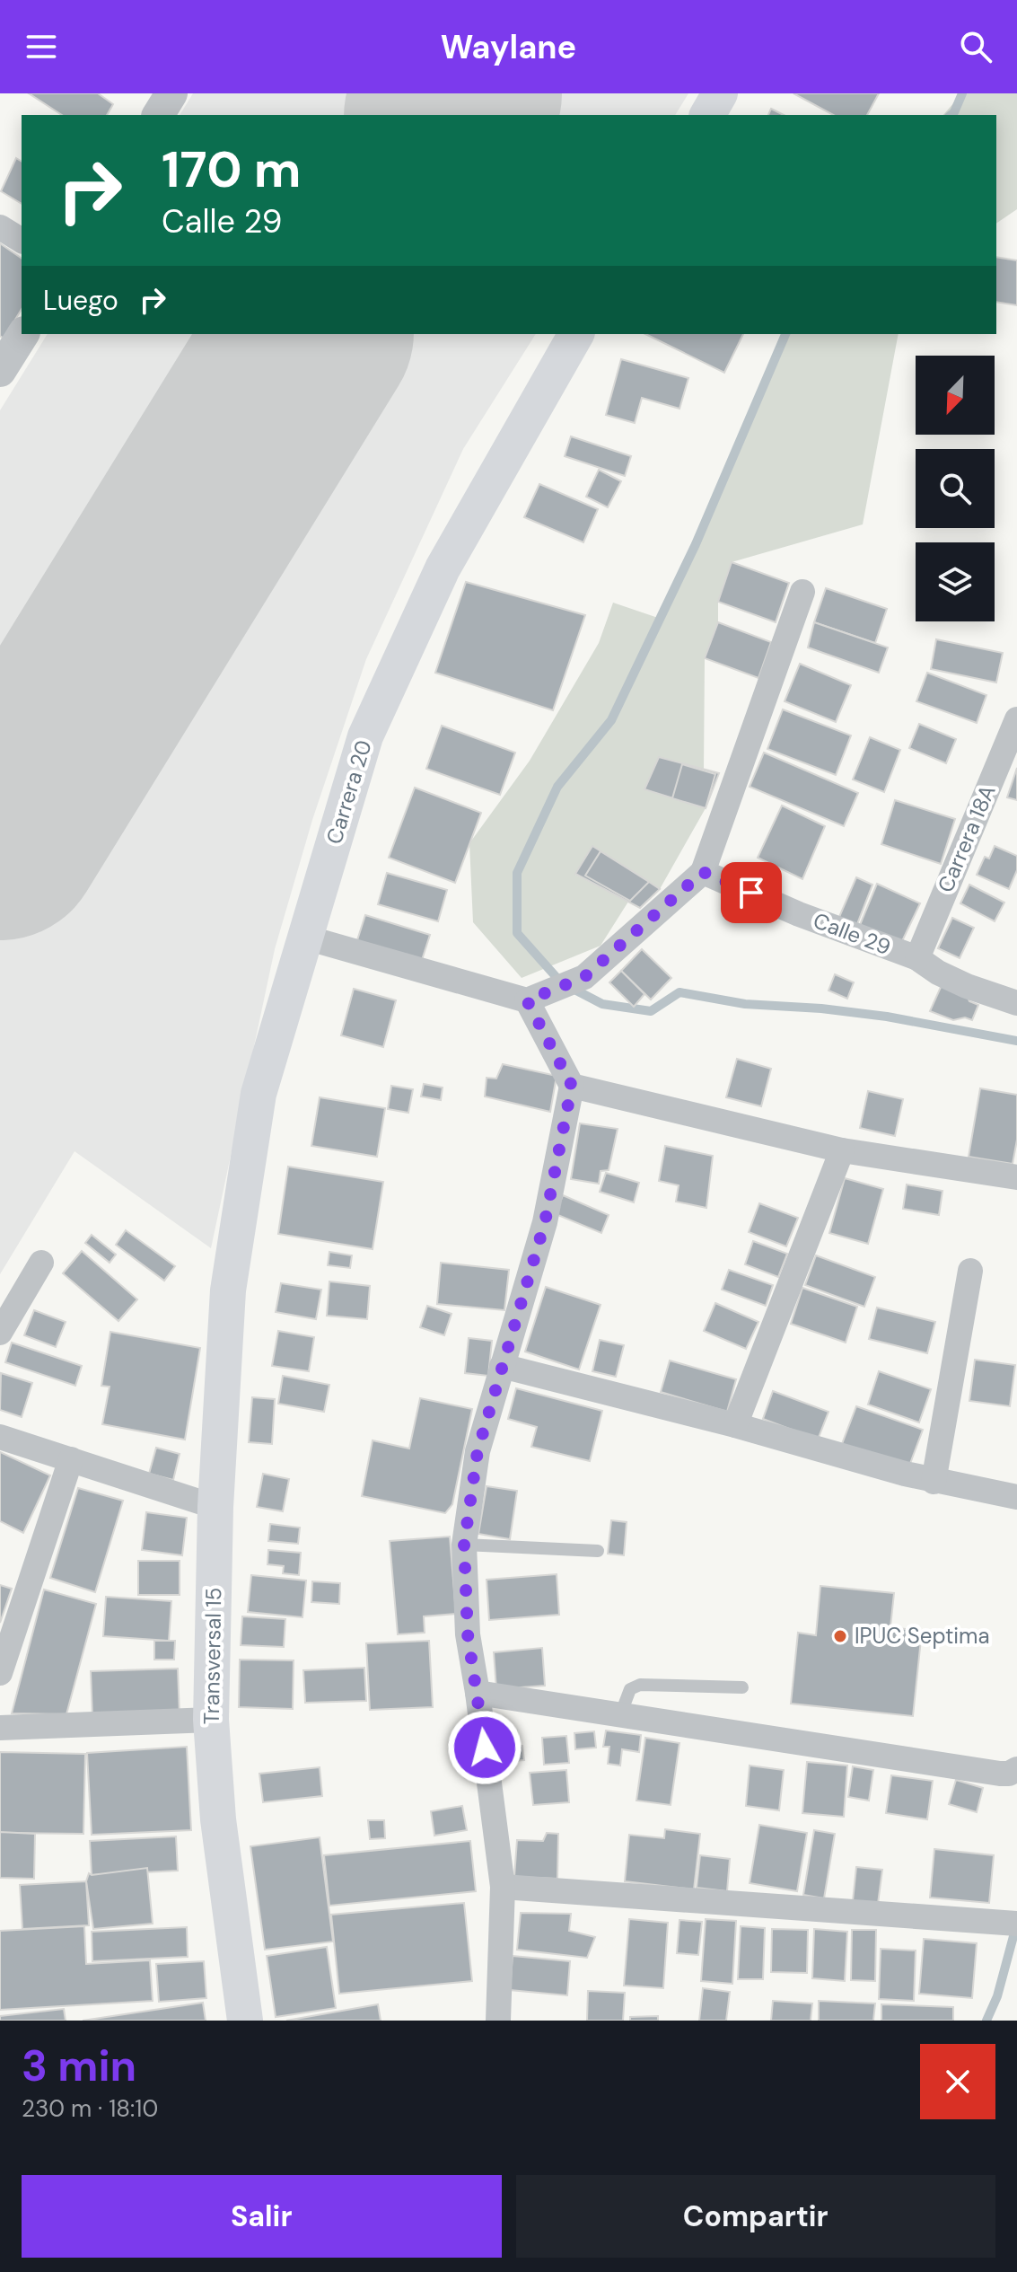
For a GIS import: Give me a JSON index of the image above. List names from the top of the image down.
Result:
{
  "streets": {
    "main road": ["Carrera 20", "Transversal 15"],
    "street": ["Carrera 18A", "Calle 29"]
  },
  "crossings": [
    ["Carrera 20", "Transversal 15"],
    ["Carrera 18A", "Calle 29"]
  ],
  "places": ["IPUC Septima"],
  "north": "bottom left",
  "page": {
    "header": "Waylane",
    "turn": ["170 m", "Calle 29"],
    "then": "Luego",
    "heading": ["3 min", "230 m · 18:10"],
    "buttons": ["Salir", "Compartir"]
  }
}
